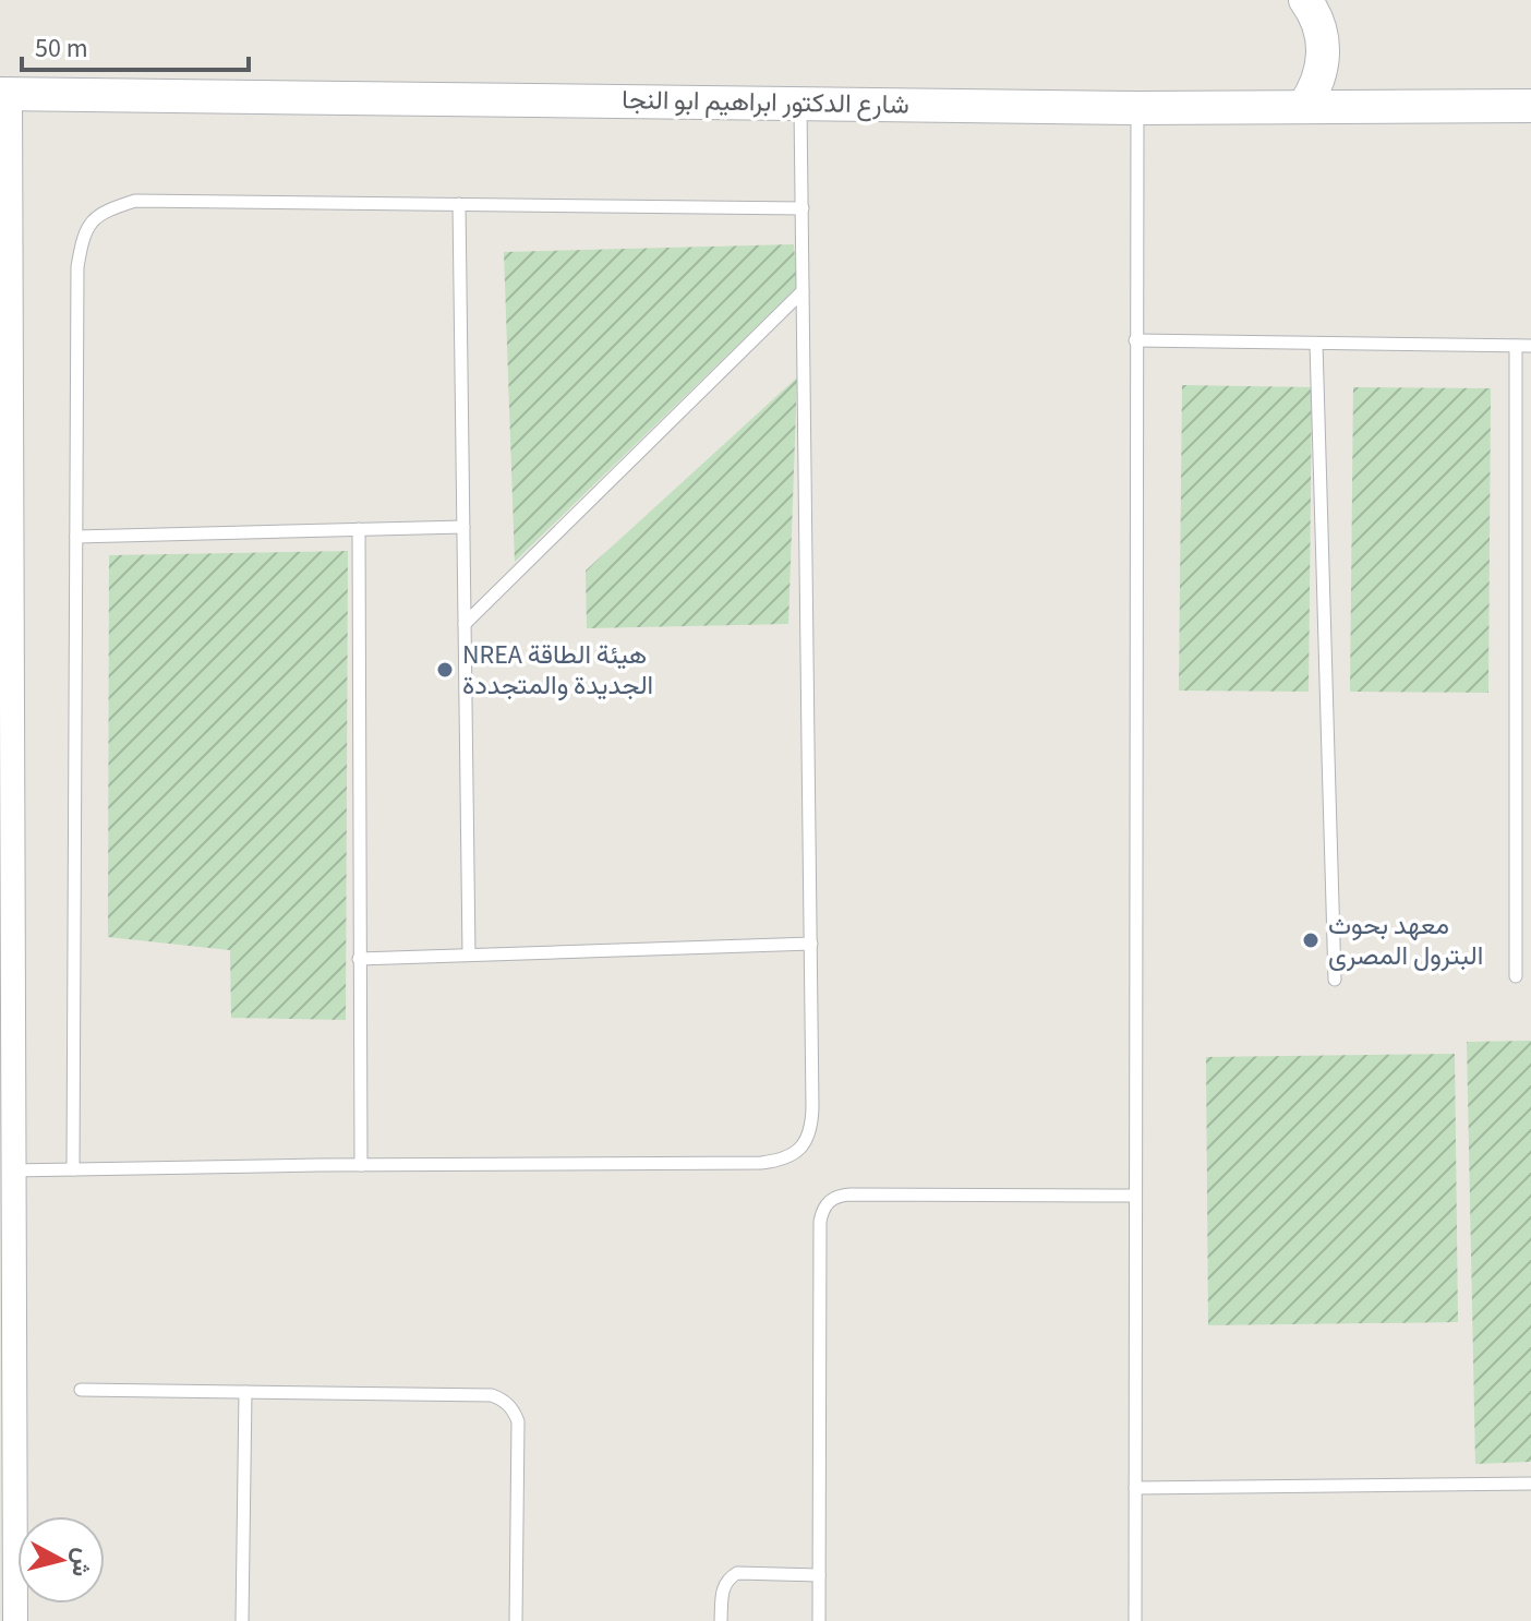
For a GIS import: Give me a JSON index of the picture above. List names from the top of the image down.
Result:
{
  "streets": {
    "main road": ["شارع الدكتور ابراهيم ابو النجا"]
  },
  "places": ["NREA هيئة الطاقة الجديدة والمتجددة", "معهد بحوث البترول المصرى"],
  "scale_bar": "50 m",
  "north": "right"
}
